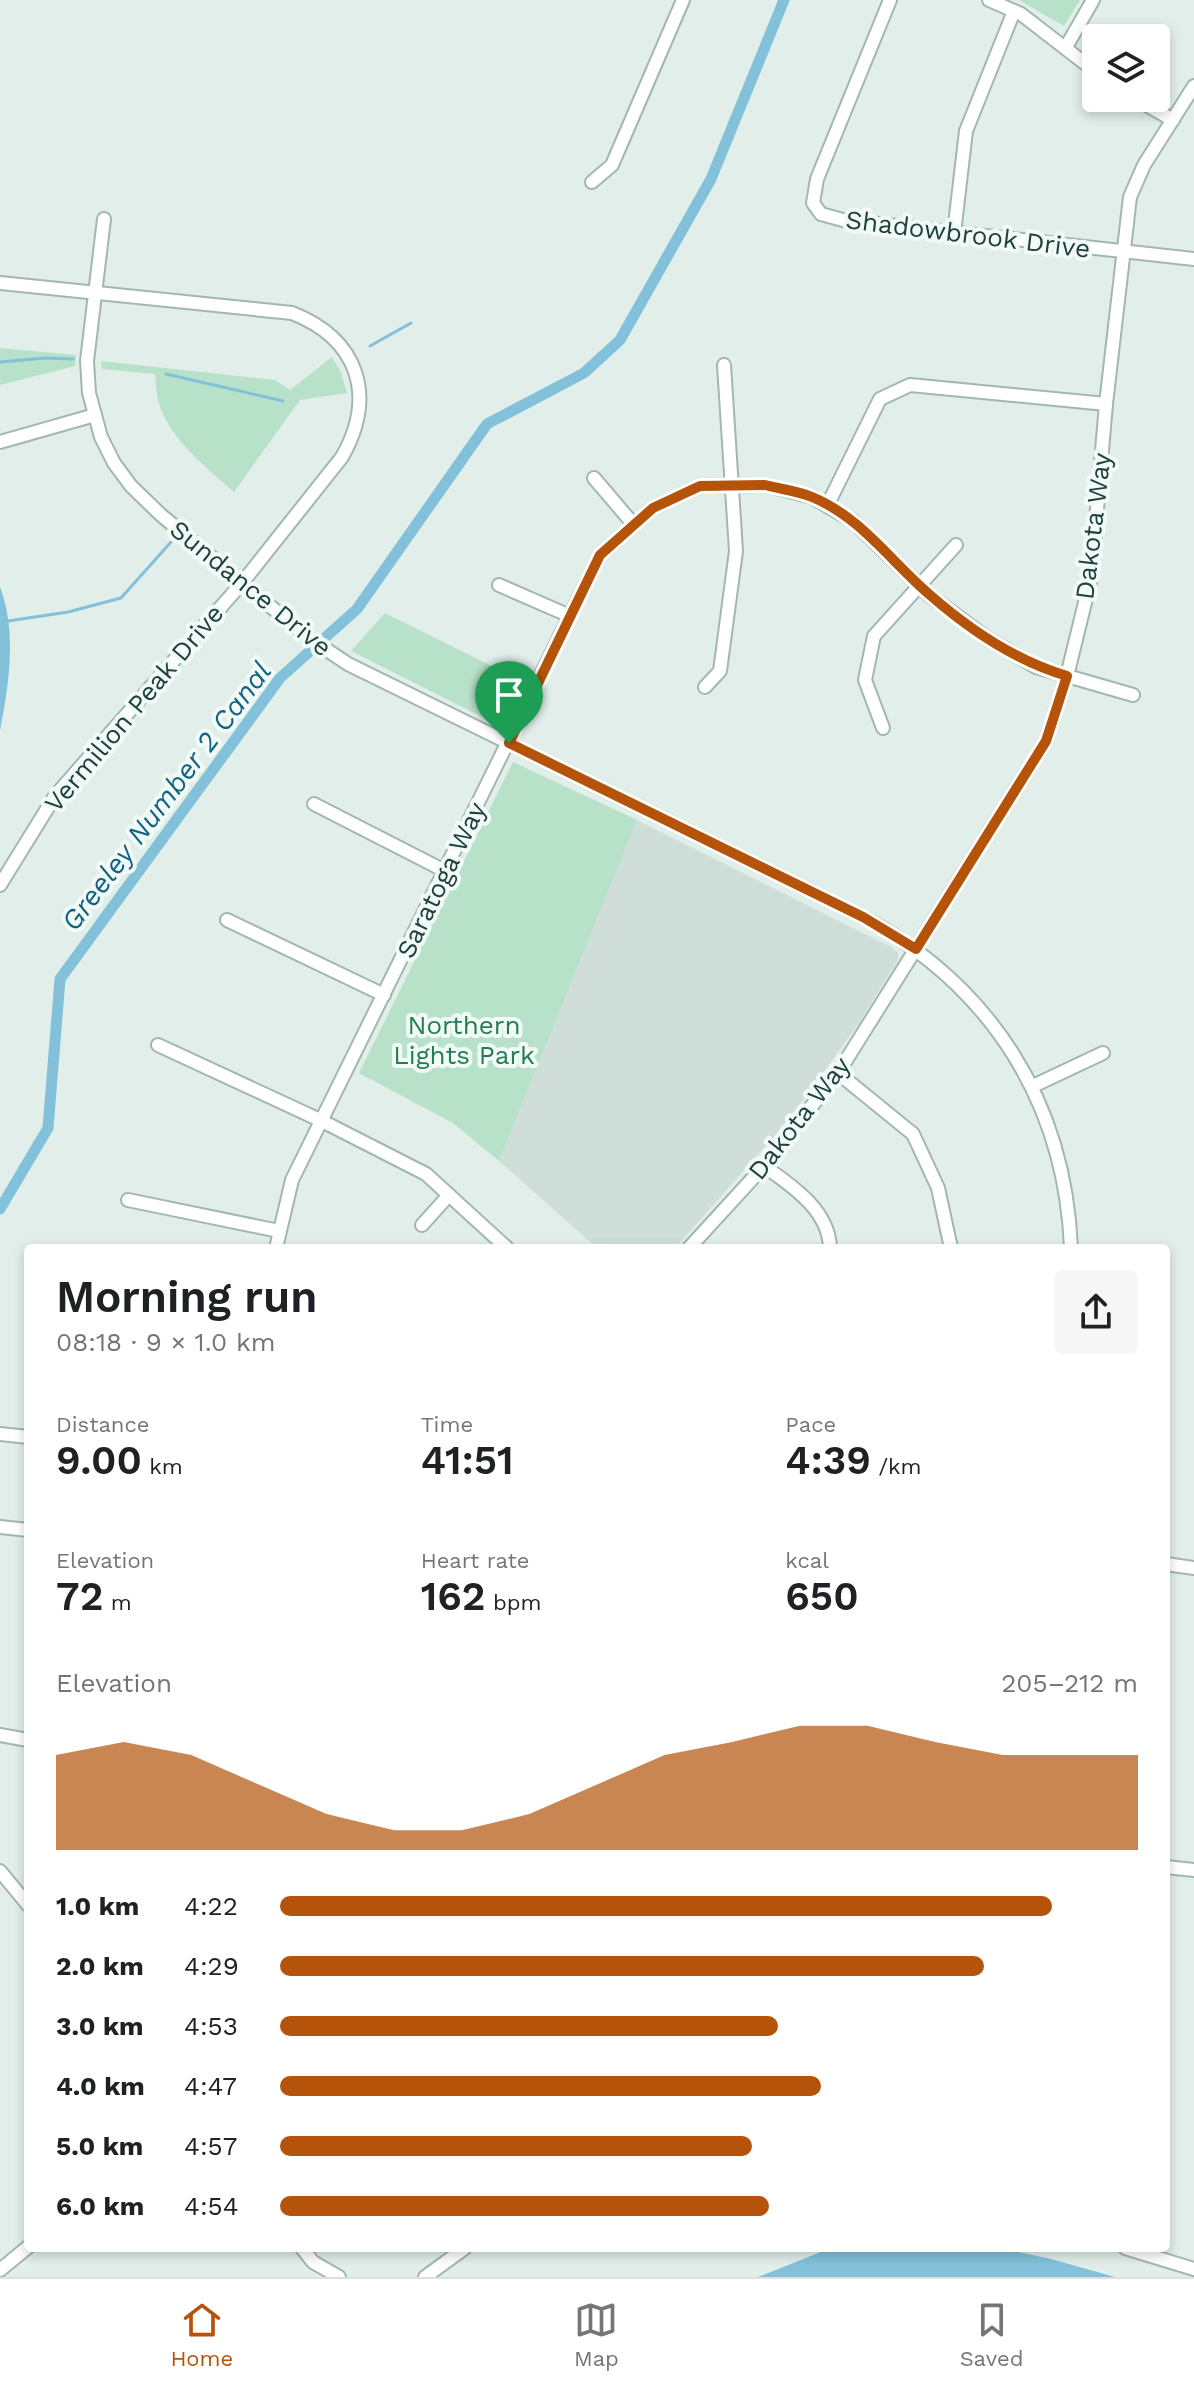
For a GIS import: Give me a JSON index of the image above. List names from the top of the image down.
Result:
{
  "streets": {
    "street": [
      "Shadowbrook Drive",
      "Dakota Way",
      "Sundance Drive",
      "Vermilion Peak Drive",
      "Saratoga Way"
    ]
  },
  "crossings": [
    ["Shadowbrook Drive", "Dakota Way"],
    ["Dakota Way", "Sundance Drive"],
    ["Dakota Way", "Saratoga Way"],
    ["Sundance Drive", "Vermilion Peak Drive"],
    ["Sundance Drive", "Saratoga Way"]
  ],
  "water": ["Greeley Number 2 Canal"],
  "parks": ["Northern Lights Park"],
  "page": {
    "heading": ["Morning run", "08:18 · 9 × 1.0 km"],
    "stats": [
      ["Distance", "9.00 km"],
      ["Time", "41:51"],
      ["Pace", "4:39 /km"],
      ["Elevation", "72 m"],
      ["Heart rate", "162 bpm"],
      ["kcal", "650"]
    ],
    "chart": ["Elevation", "205–212 m"],
    "list": [
      {
        "name": "1.0 km",
        "note": "4:22"
      },
      {
        "name": "2.0 km",
        "note": "4:29"
      },
      {
        "name": "3.0 km",
        "note": "4:53"
      },
      {
        "name": "4.0 km",
        "note": "4:47"
      },
      {
        "name": "5.0 km",
        "note": "4:57"
      },
      {
        "name": "6.0 km",
        "note": "4:54"
      }
    ],
    "tabs": ["Home", "Map", "Saved"]
  }
}
